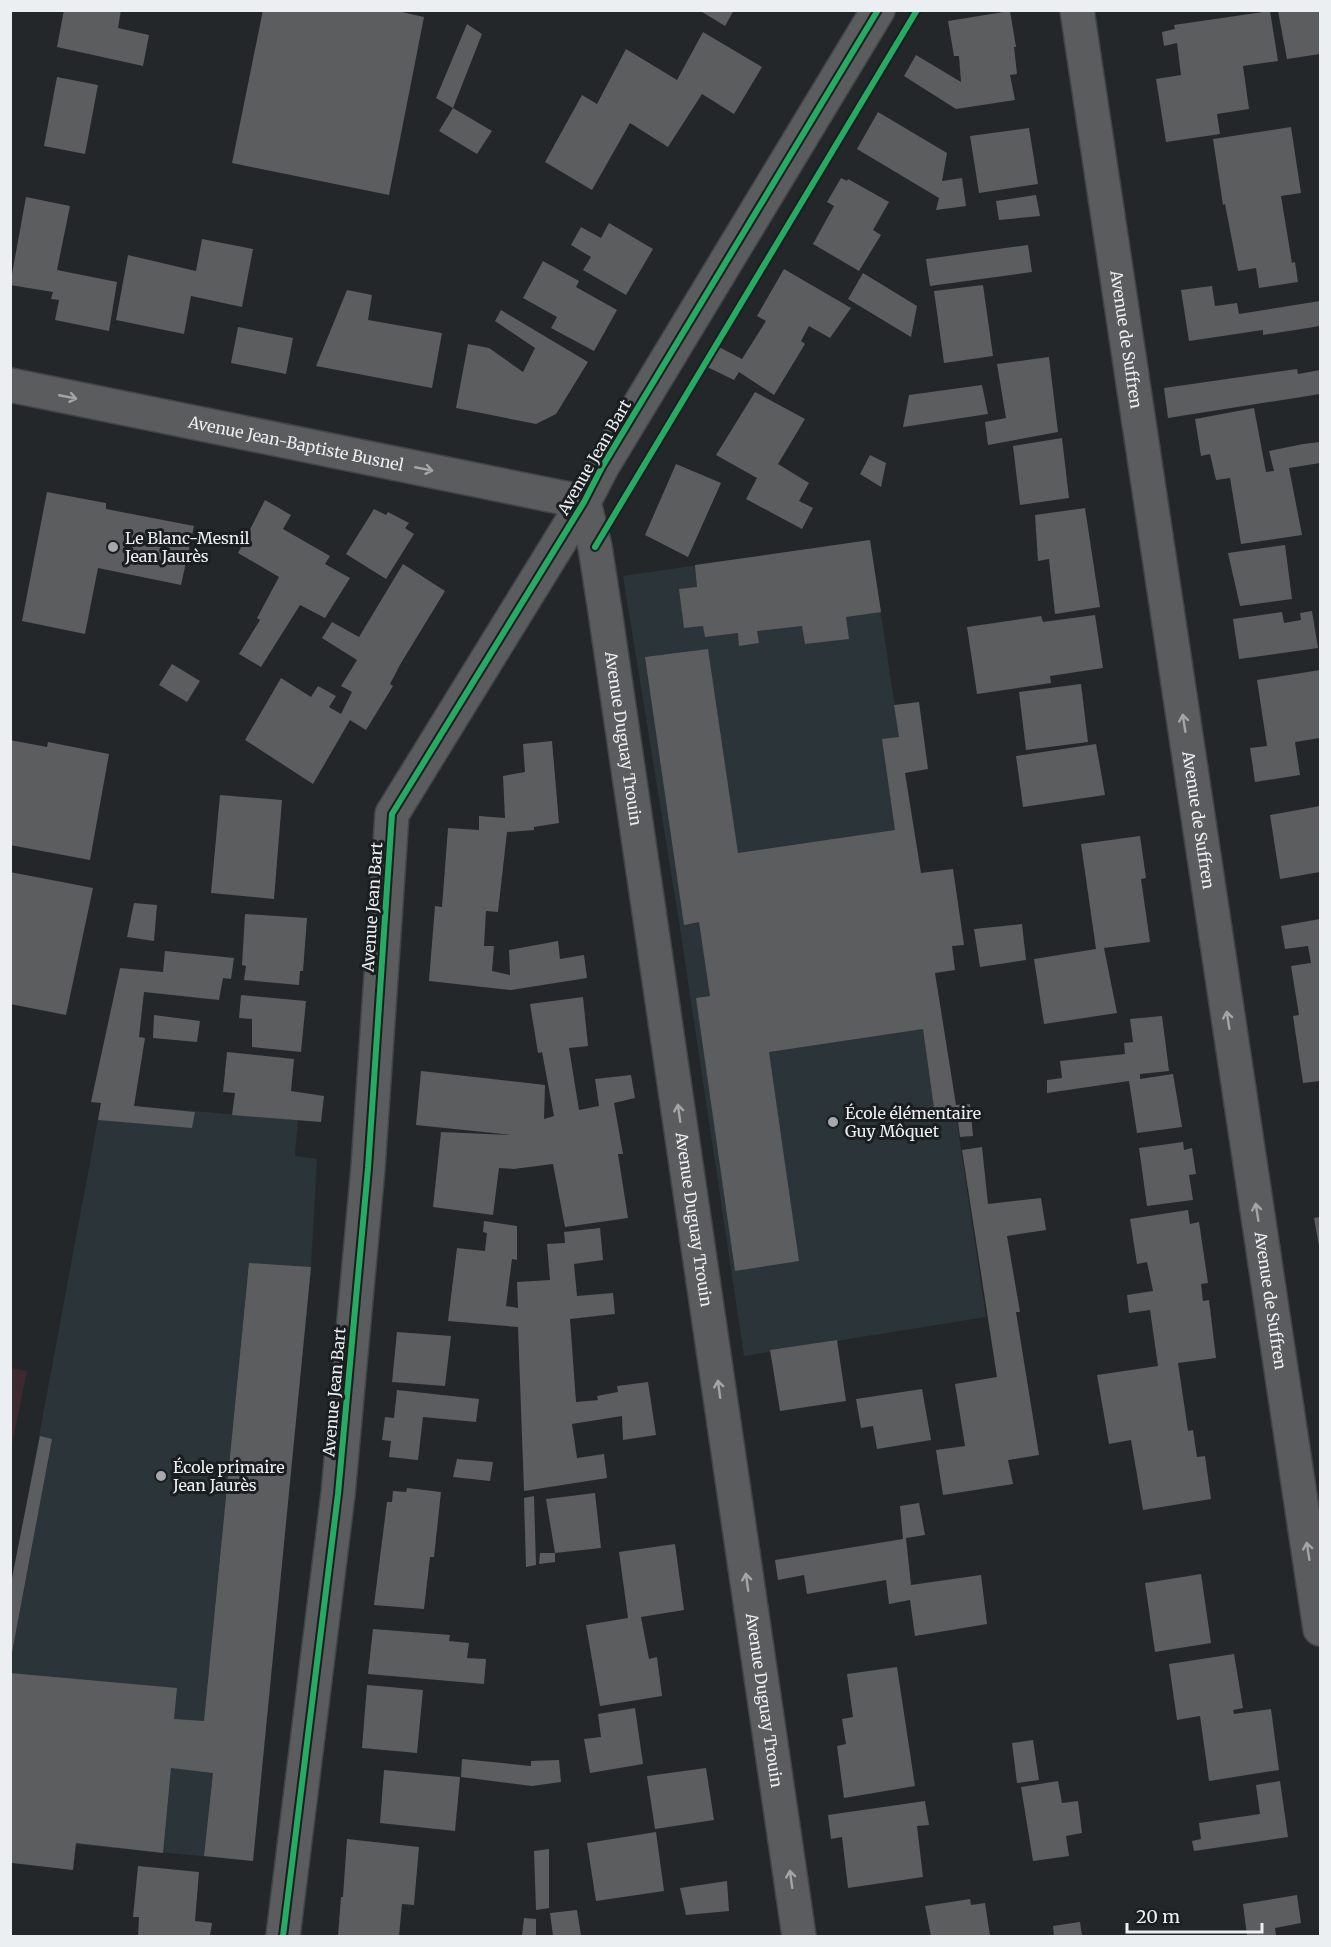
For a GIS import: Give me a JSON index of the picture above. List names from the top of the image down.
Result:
{
  "streets": {
    "street": [
      "Avenue de Suffren",
      "Avenue Jean-Baptiste Busnel",
      "Avenue Jean Bart",
      "Avenue Duguay Trouin"
    ]
  },
  "crossings": [
    ["Avenue Jean-Baptiste Busnel", "Avenue Jean Bart"],
    ["Avenue Jean-Baptiste Busnel", "Avenue Duguay Trouin"],
    ["Avenue Jean Bart", "Avenue Duguay Trouin"]
  ],
  "one_way": ["Avenue de Suffren", "Avenue Jean-Baptiste Busnel", "Avenue Duguay Trouin"],
  "places": ["Le Blanc-Mesnil Jean Jaurès", "École élémentaire Guy Môquet", "École primaire Jean Jaurès"],
  "scale_bar": "20 m"
}
